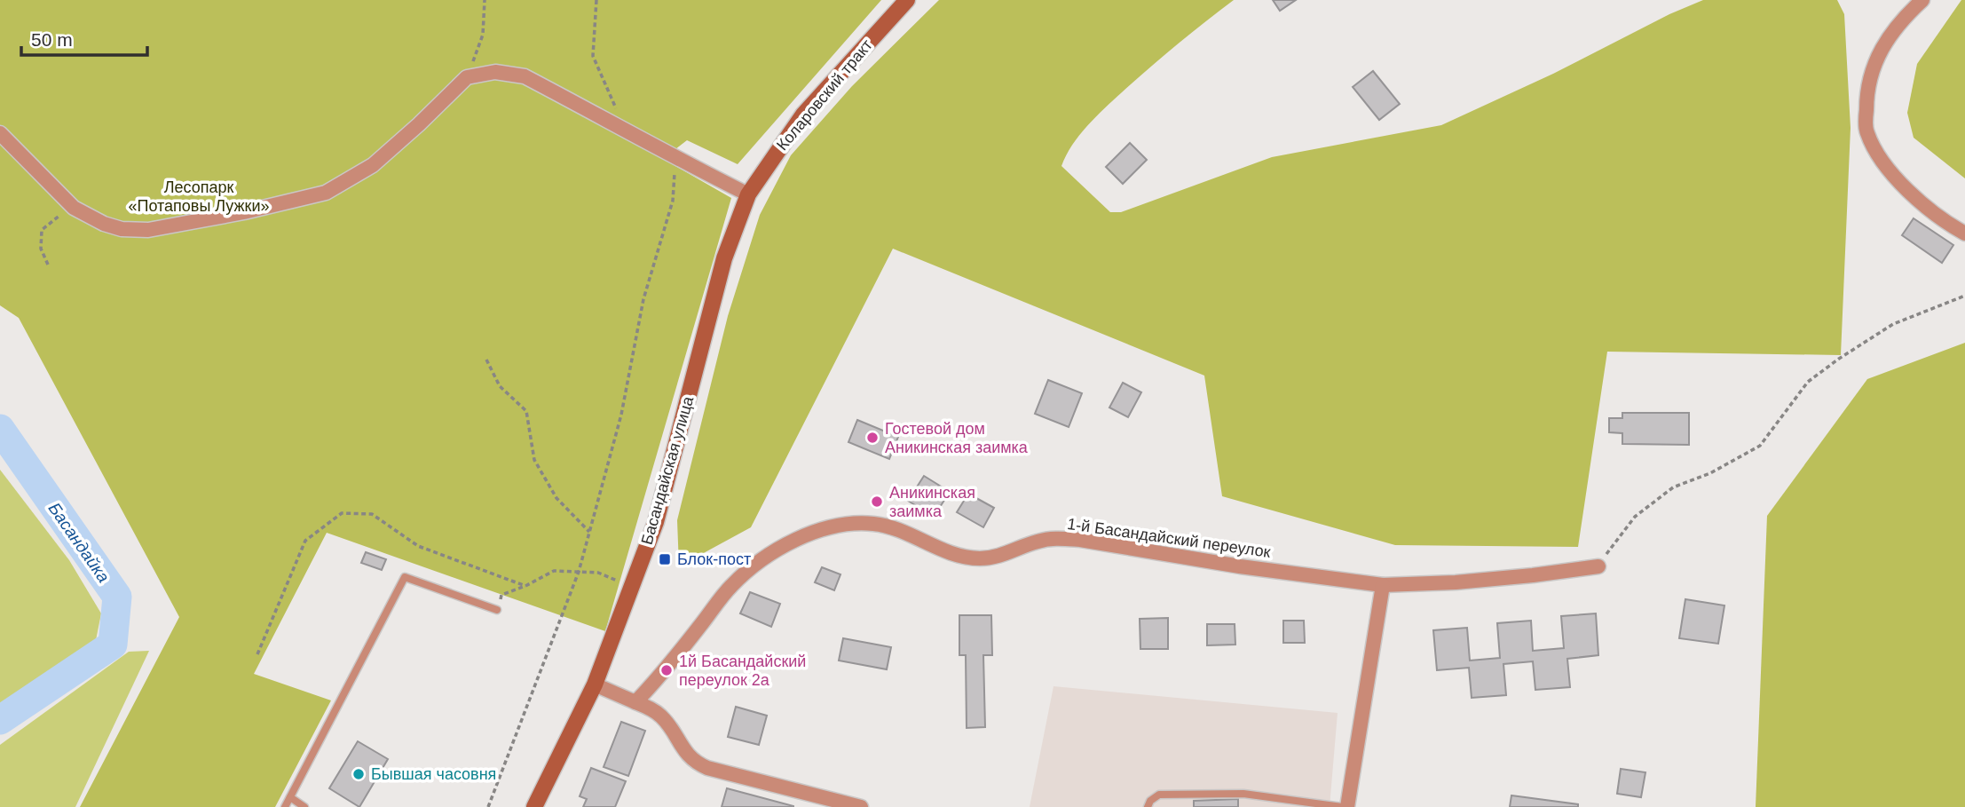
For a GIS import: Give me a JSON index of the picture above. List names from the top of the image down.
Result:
{
  "streets": {
    "street": ["Коларовский тракт", "Басандайская улица", "1-й Басандайский переулок"]
  },
  "crossings": [
    ["Коларовский тракт", "Басандайская улица"]
  ],
  "water": ["Басандайка"],
  "parks": ["Лесопарк «Потаповы Лужки»"],
  "places": {
    "other": [
      "Гостевой дом Аникинская заимка",
      "Аникинская заимка",
      "1й Басандайский переулок 2а",
      "Бывшая часовня"
    ],
    "transit": ["Блок-пост"]
  },
  "scale_bar": "50 m"
}
